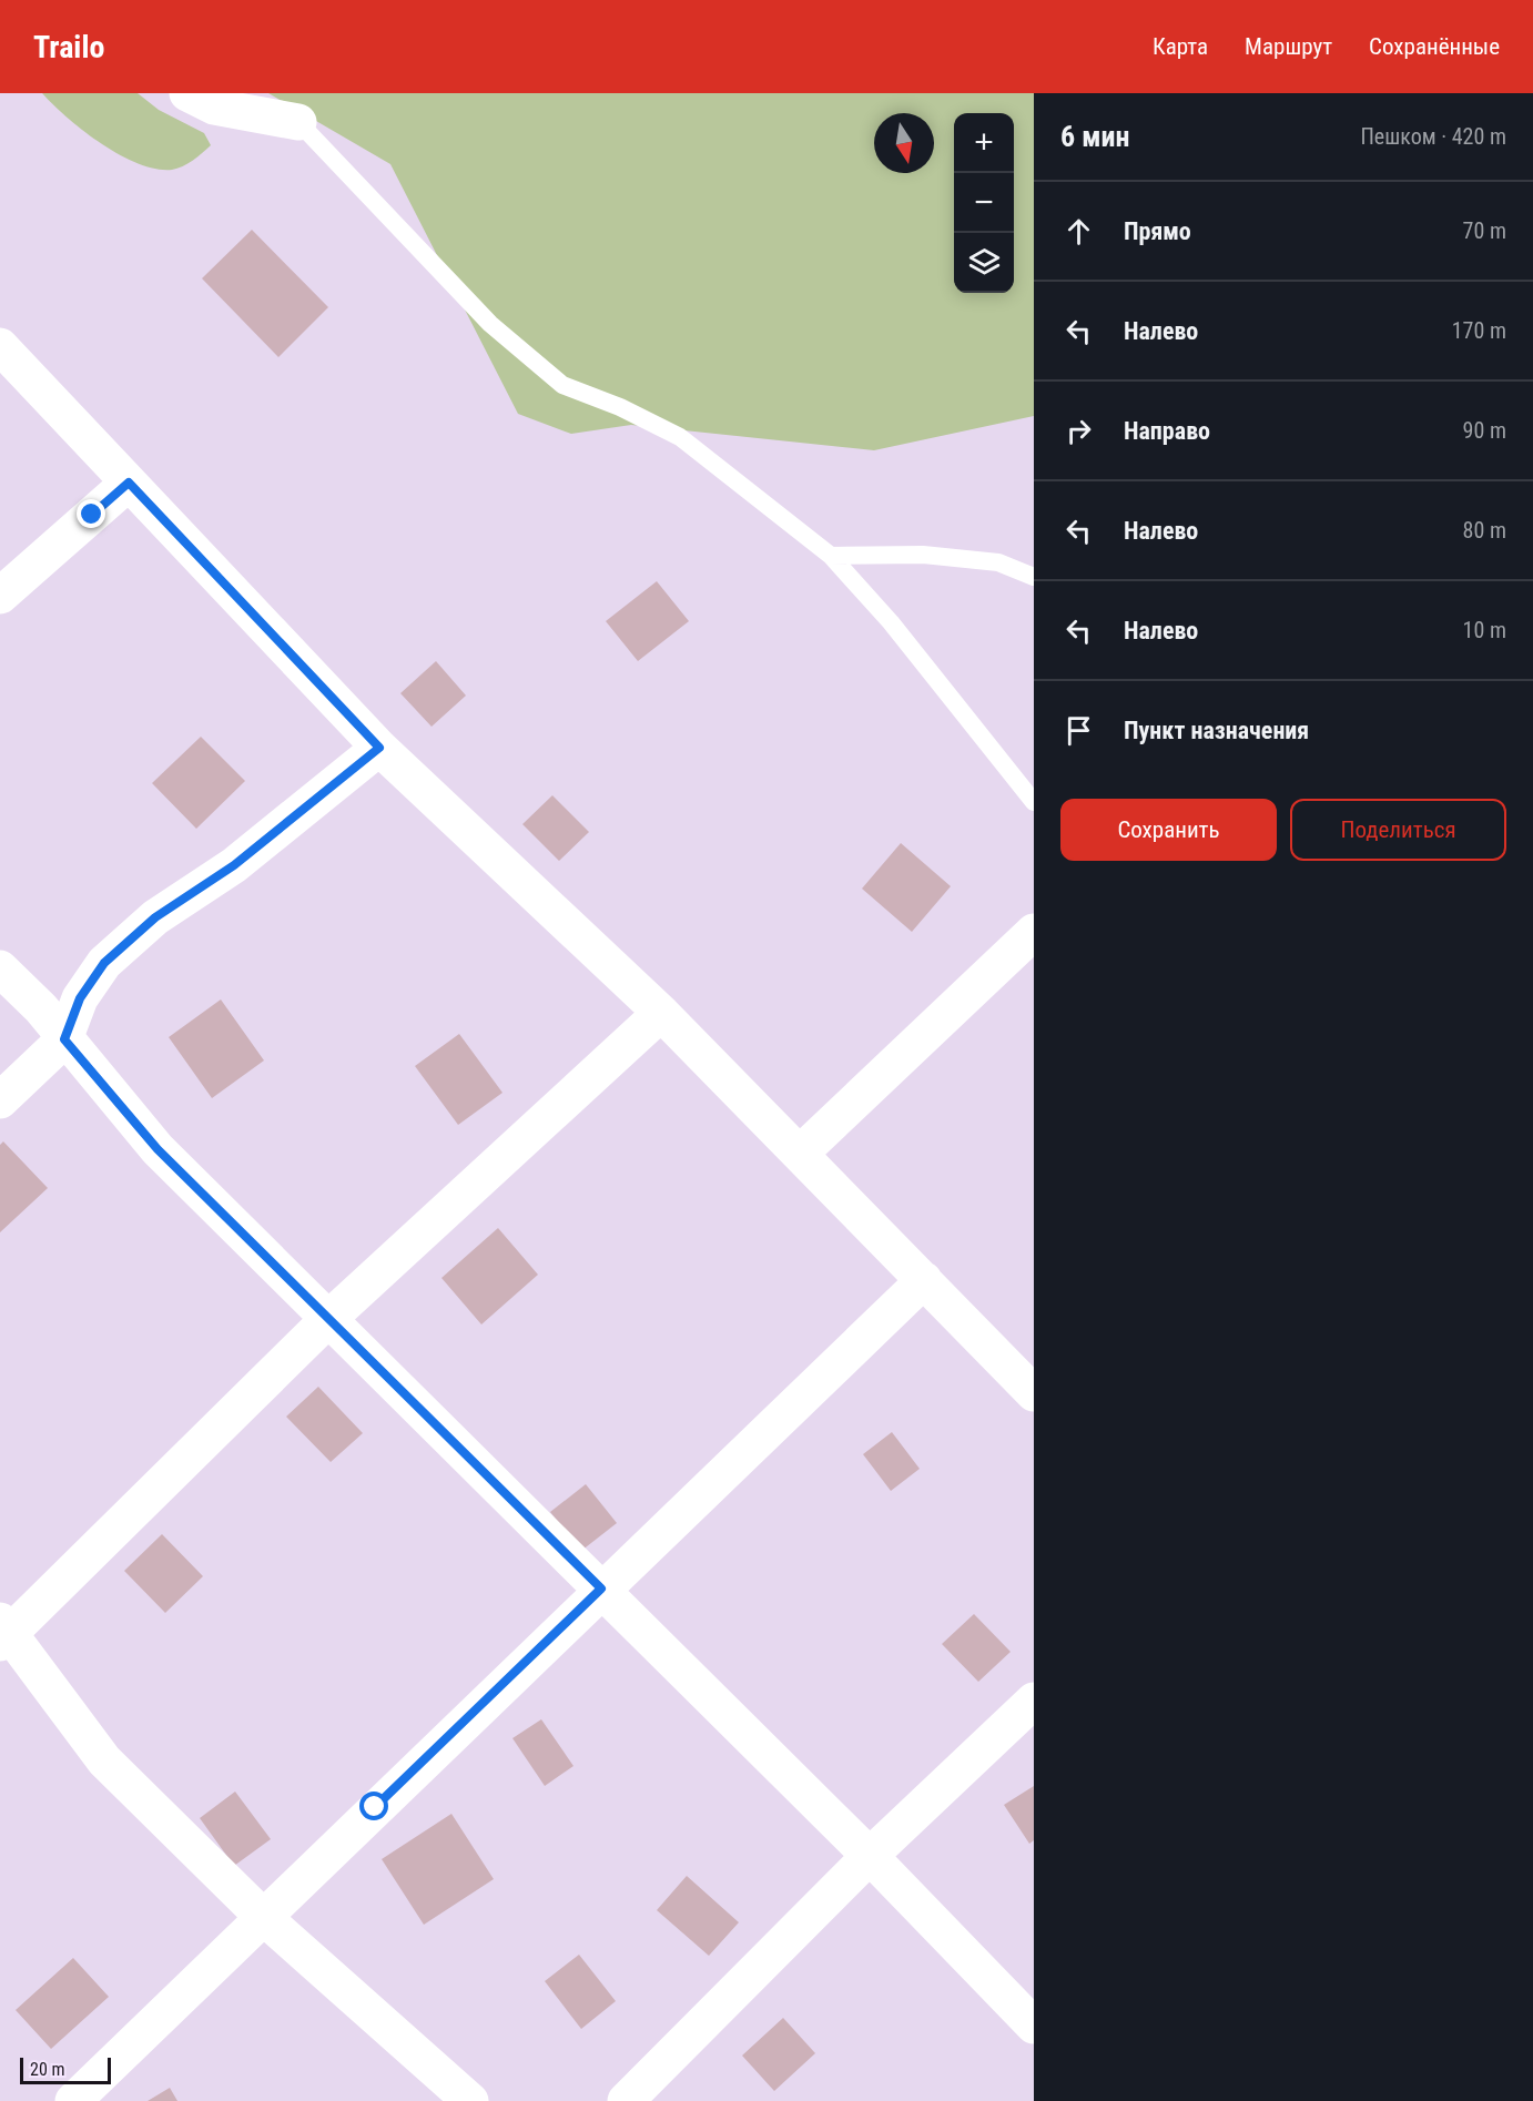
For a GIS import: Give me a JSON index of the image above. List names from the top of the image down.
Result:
{
  "scale_bar": "20 m",
  "north": "bottom",
  "page": {
    "header": "Trailo",
    "nav": ["Карта", "Маршрут", "Сохранённые"],
    "heading": ["6 мин", "Пешком · 420 m"],
    "map_buttons": ["+", "−"],
    "list": [
      ["Прямо", "70 m"],
      ["Налево", "170 m"],
      ["Направо", "90 m"],
      ["Налево", "80 m"],
      ["Налево", "10 m"],
      "Пункт назначения"
    ],
    "buttons": ["Сохранить", "Поделиться"],
    "scale": "20 m"
  }
}
